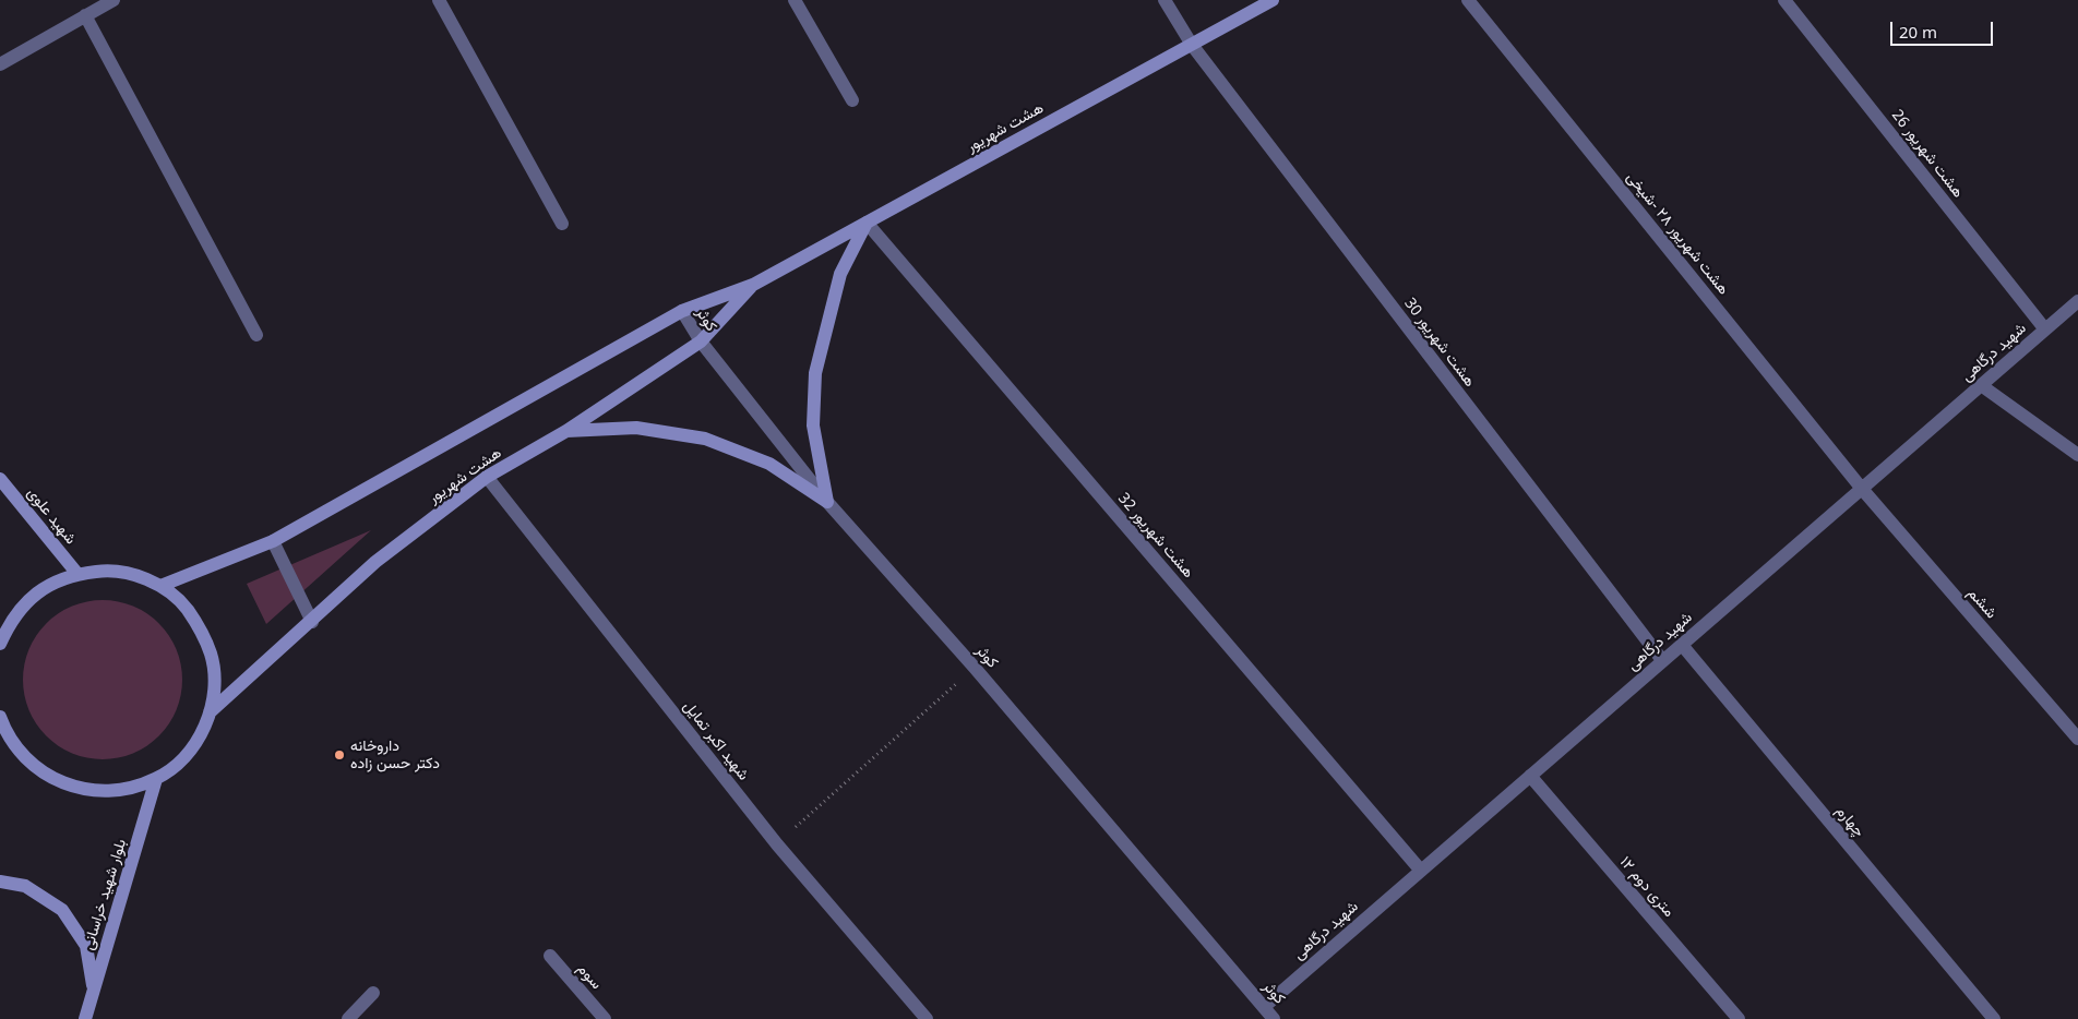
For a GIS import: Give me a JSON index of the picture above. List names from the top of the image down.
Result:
{
  "streets": {
    "main road": ["هشت شهریور", "شهید علوی", "بلوار شهید خراسانی"],
    "street": [
      "هشت شهریور 26",
      "هشت شهریور ۲۸ -شیخی",
      "کوثر",
      "هشت شهریور 30",
      "شهید درگاهی",
      "هشت شهریور 32",
      "ششم",
      "شهید اکبر تمایل",
      "چهارم",
      "۱۲ متری دوم",
      "سوم"
    ]
  },
  "crossings": [
    ["هشت شهریور", "کوثر"],
    ["هشت شهریور", "هشت شهریور 30"],
    ["هشت شهریور", "هشت شهریور 32"],
    ["هشت شهریور", "شهید اکبر تمایل"],
    ["هشت شهریور 26", "شهید درگاهی"],
    ["هشت شهریور ۲۸ -شیخی", "شهید درگاهی"],
    ["هشت شهریور ۲۸ -شیخی", "ششم"],
    ["کوثر", "شهید درگاهی"],
    ["هشت شهریور 30", "شهید درگاهی"],
    ["شهید درگاهی", "هشت شهریور 32"],
    ["شهید درگاهی", "ششم"],
    ["شهید درگاهی", "چهارم"],
    ["شهید درگاهی", "۱۲ متری دوم"]
  ],
  "places": ["داروخانه دکتر حسن زاده"],
  "scale_bar": "20 m"
}
